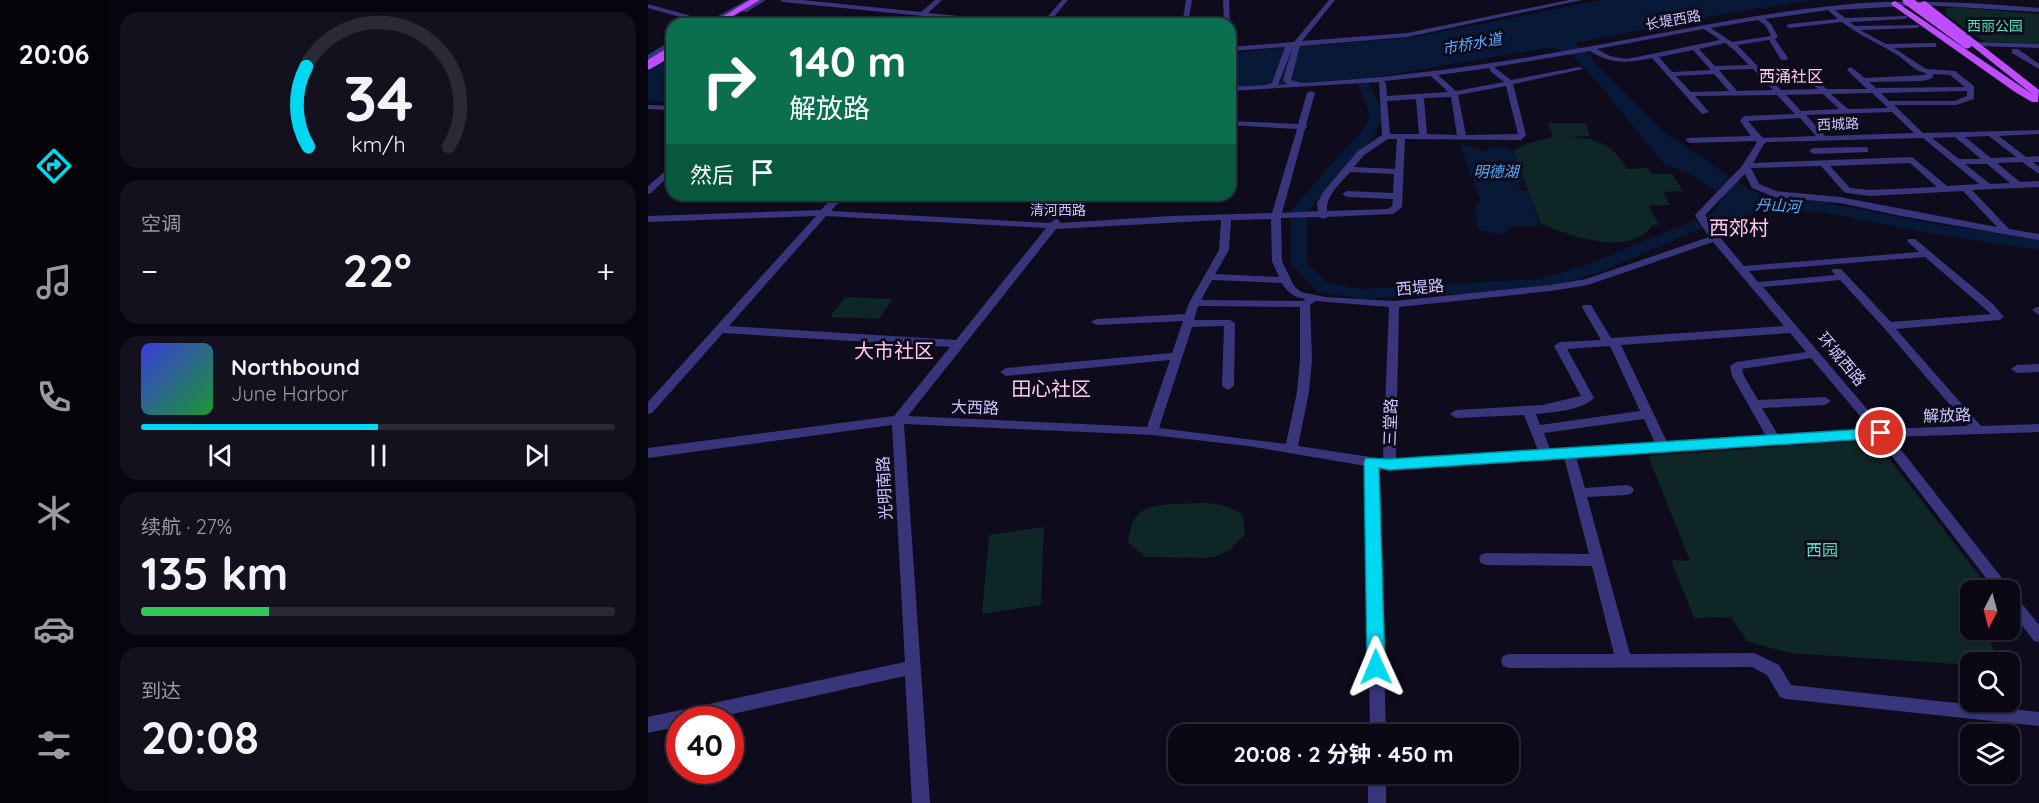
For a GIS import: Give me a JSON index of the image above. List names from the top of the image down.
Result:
{
  "streets": {
    "street": [
      "长堤西路",
      "西城路",
      "清河西路",
      "西堤路",
      "环城西路",
      "大西路",
      "解放路",
      "三堂路",
      "光明南路"
    ]
  },
  "crossings": [
    ["西堤路", "环城西路"],
    ["西堤路", "三堂路"],
    ["环城西路", "解放路"],
    ["大西路", "三堂路"],
    ["大西路", "光明南路"],
    ["解放路", "三堂路"]
  ],
  "districts": [
    "西涌社区",
    "西郊村",
    "大市社区",
    "田心社区"
  ],
  "water": ["市桥水道", "明德湖", "丹山河"],
  "parks": ["西丽公园", "西园"],
  "north": "bottom",
  "page": {
    "tabs": "20:06",
    "turn": ["140 m", "解放路"],
    "then": "然后",
    "tile": [
      "空调",
      ["续航 · 27%", "135 km"],
      ["到达", "20:08"]
    ],
    "heat": ["−", "22°", "+"],
    "song": ["Northbound", "June Harbor"],
    "limit": "40",
    "trip": "20:08 · 2 分钟 · 450 m",
    "gauge": ["34", "km/h"]
  }
}
